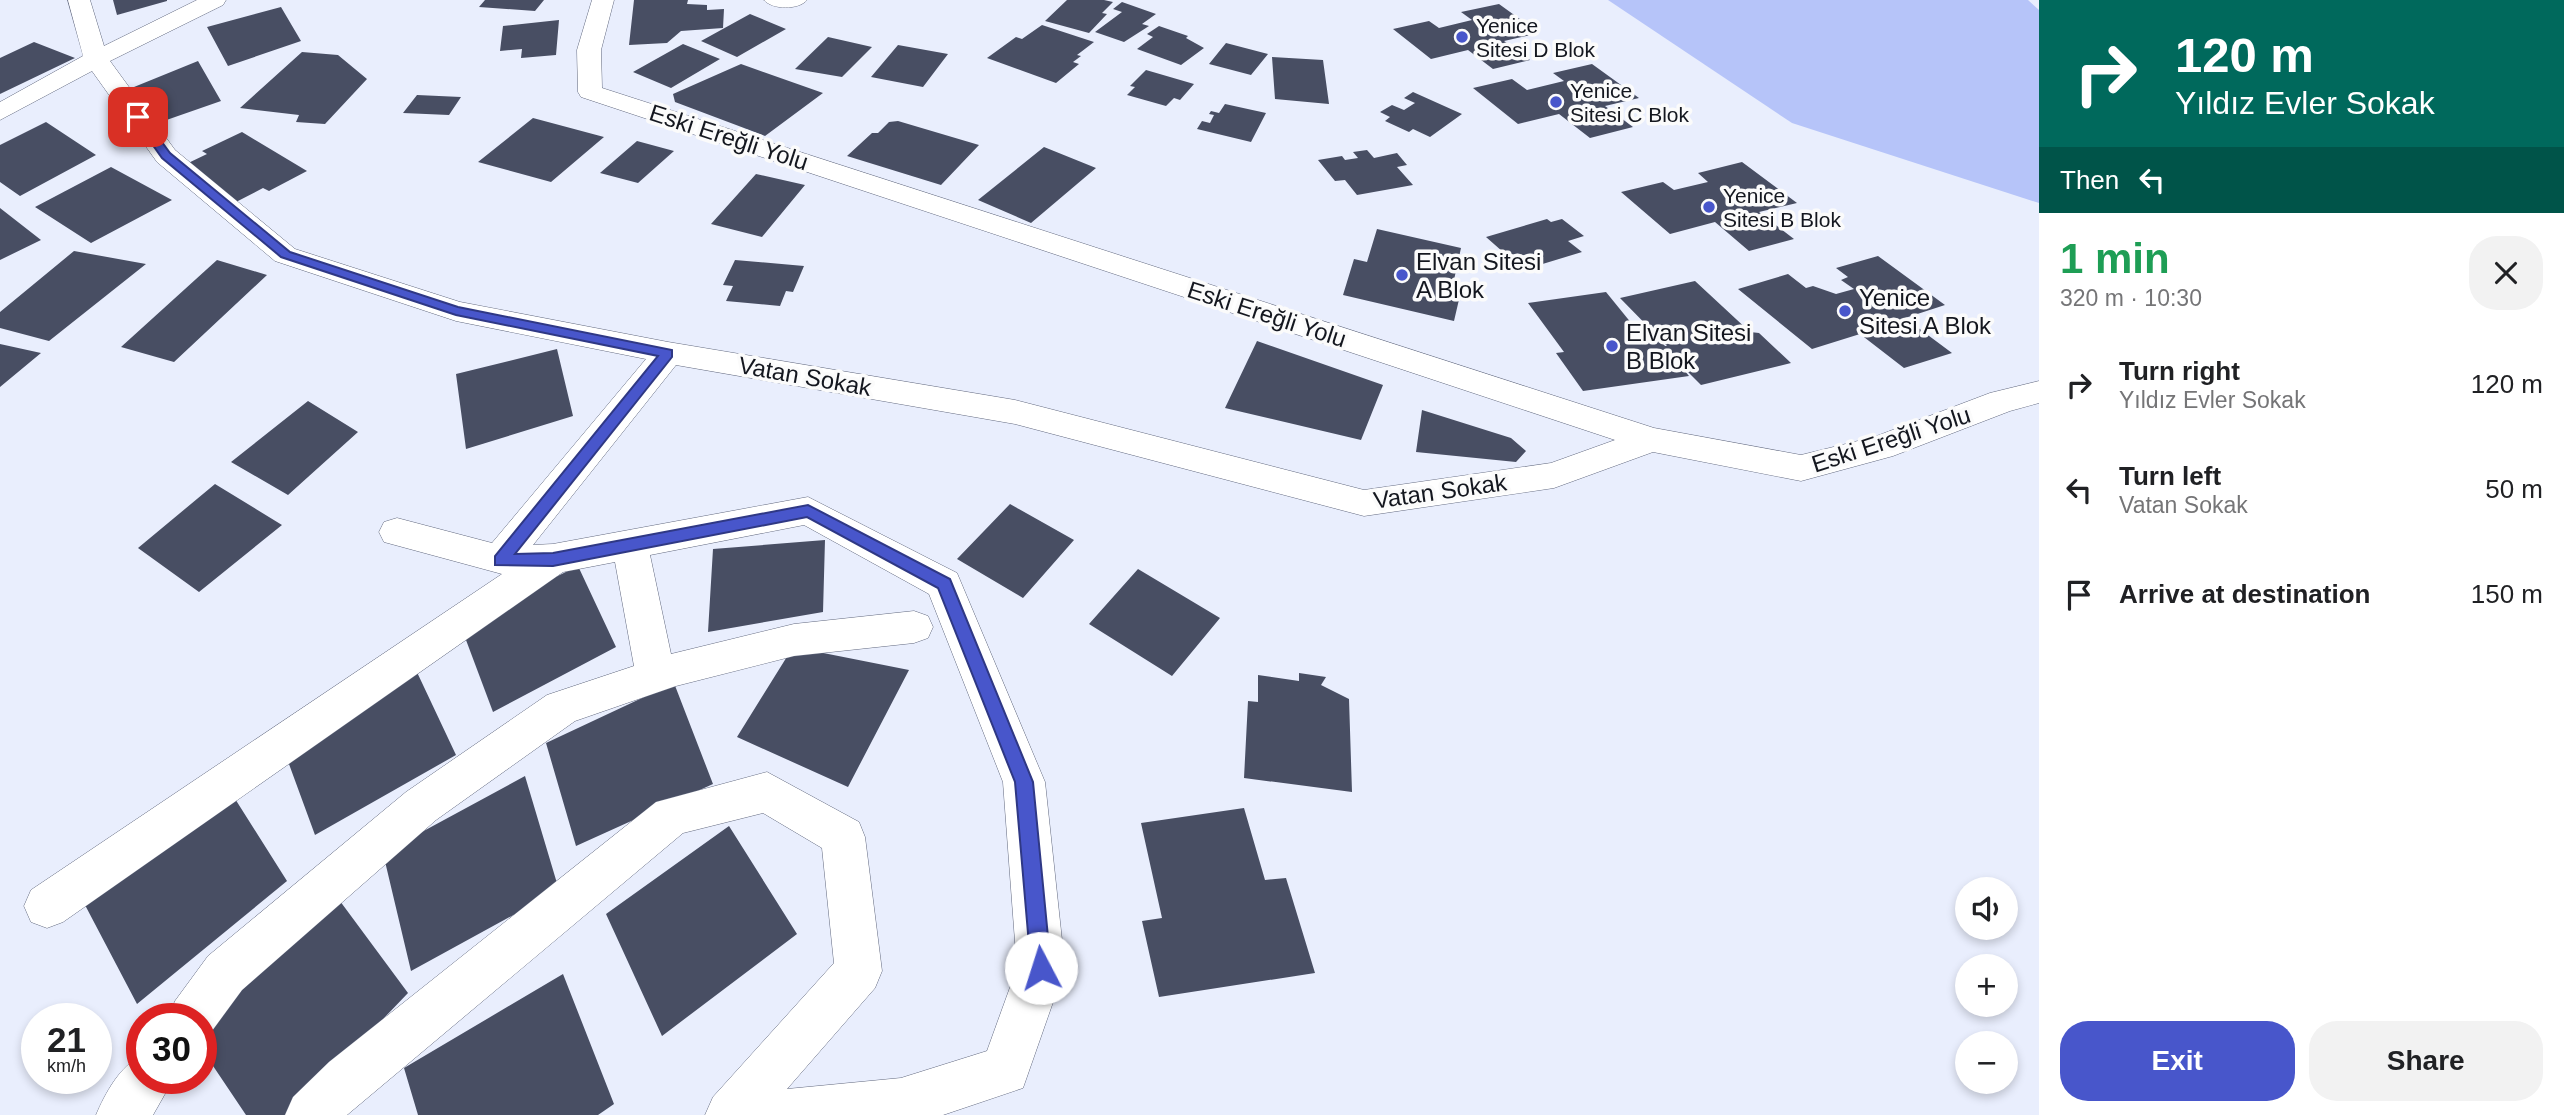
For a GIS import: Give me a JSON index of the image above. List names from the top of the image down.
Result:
{
  "streets": {
    "street": ["Eski Ereğli Yolu", "Vatan Sokak"]
  },
  "crossings": [
    ["Eski Ereğli Yolu", "Vatan Sokak"]
  ],
  "places": [
    "Yenice Sitesi D Blok",
    "Yenice Sitesi C Blok",
    "Yenice Sitesi B Blok",
    "Elvan Sitesi A Blok",
    "Yenice Sitesi A Blok",
    "Elvan Sitesi B Blok"
  ],
  "page": {
    "turn": ["120 m", "Yıldız Evler Sokak"],
    "then": "Then",
    "heading": ["1 min", "320 m · 10:30"],
    "list": [
      {
        "name": "Turn right",
        "note": "Yıldız Evler Sokak",
        "value": "120 m"
      },
      {
        "name": "Turn left",
        "note": "Vatan Sokak",
        "value": "50 m"
      },
      {
        "name": "Arrive at destination",
        "value": "150 m"
      }
    ],
    "map_buttons": ["+", "−"],
    "speed": "21 km/h",
    "limit": "30",
    "buttons": ["Exit", "Share"]
  }
}
